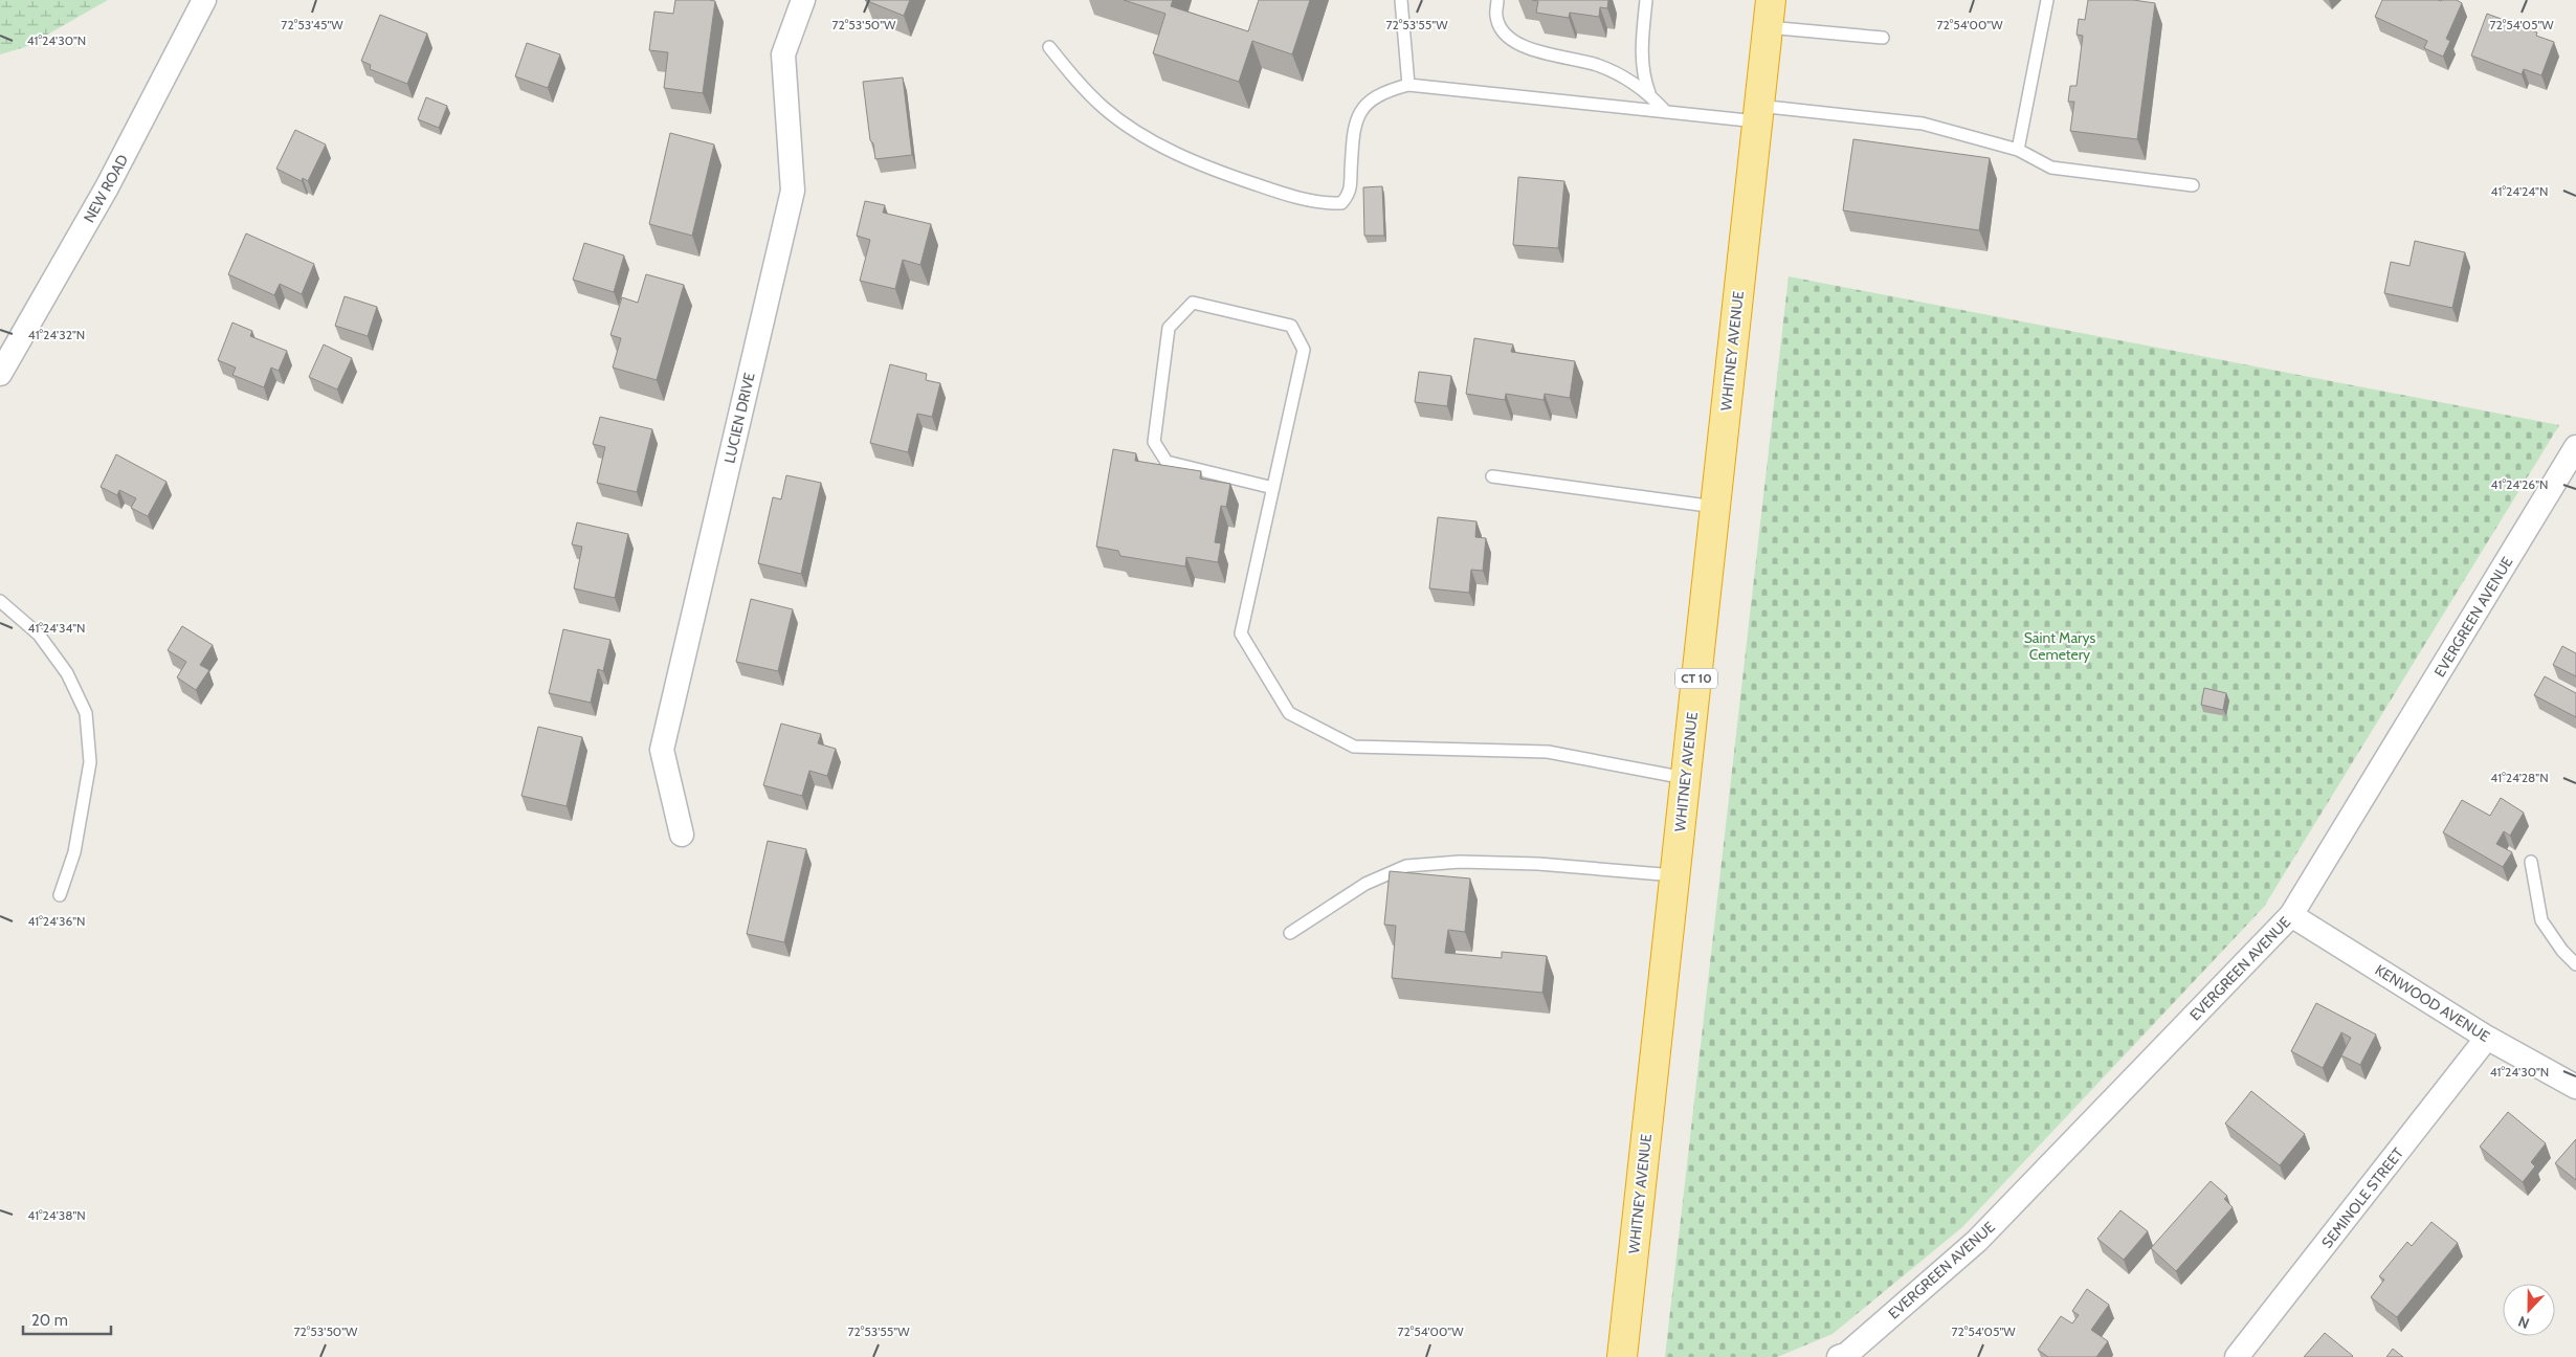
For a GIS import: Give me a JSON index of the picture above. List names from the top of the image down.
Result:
{
  "streets": {
    "highway": ["WHITNEY AVENUE", "CT 10"],
    "street": [
      "NEW ROAD",
      "LUCIEN DRIVE",
      "EVERGREEN AVENUE",
      "KENWOOD AVENUE",
      "SEMINOLE STREET"
    ]
  },
  "crossings": [
    ["EVERGREEN AVENUE", "KENWOOD AVENUE"],
    ["KENWOOD AVENUE", "SEMINOLE STREET"]
  ],
  "parks": ["Saint Marys Cemetery"],
  "scale_bar": "20 m",
  "north": "bottom",
  "coordinates": [
    "72°53'50\"W",
    "72°53'55\"W",
    "72°54'00\"W",
    "72°54'05\"W",
    "72°53'45\"W",
    "41°24'30\"N",
    "41°24'24\"N",
    "41°24'32\"N",
    "41°24'26\"N",
    "41°24'34\"N",
    "41°24'28\"N",
    "41°24'36\"N",
    "41°24'38\"N"
  ]
}
